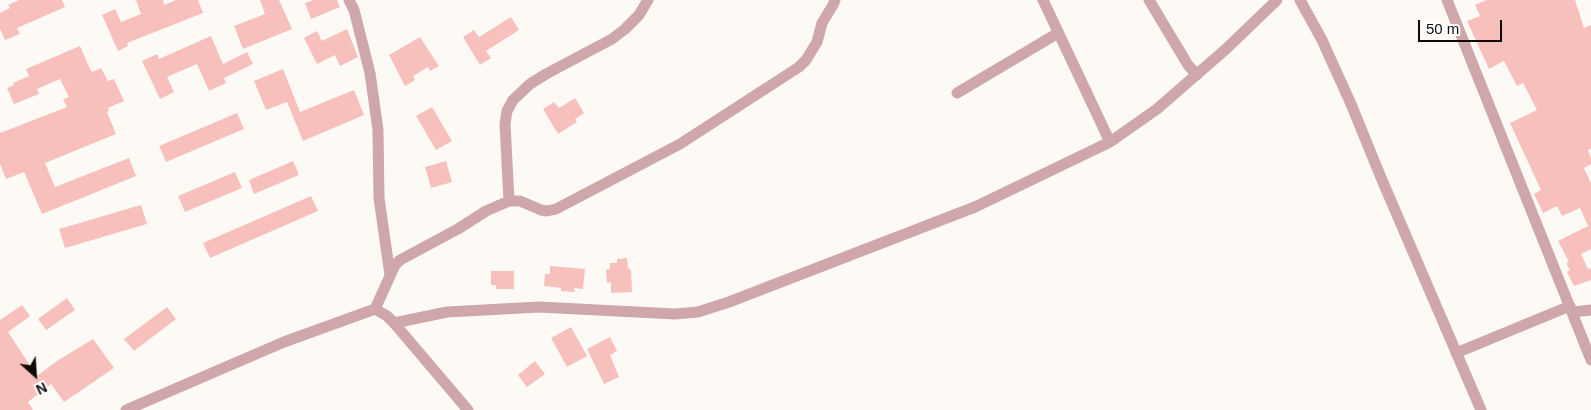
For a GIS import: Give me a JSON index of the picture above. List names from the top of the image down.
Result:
{
  "scale_bar": "50 m",
  "north": "bottom right"
}
